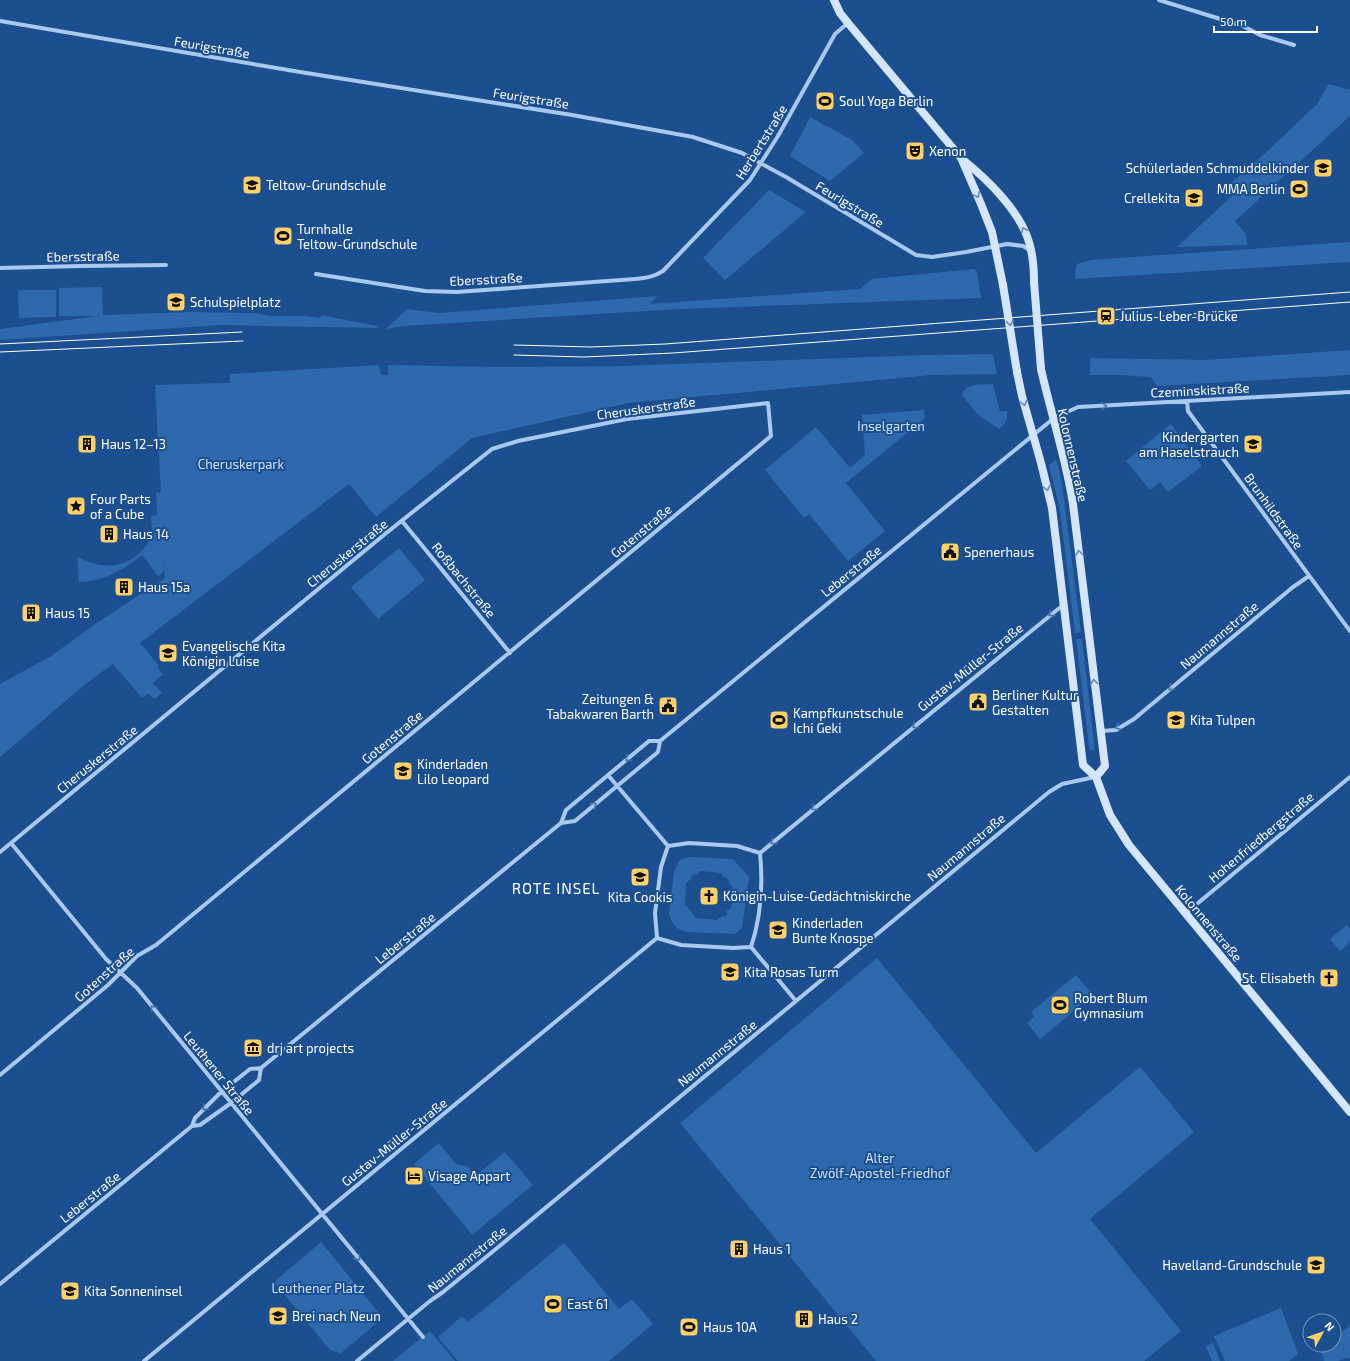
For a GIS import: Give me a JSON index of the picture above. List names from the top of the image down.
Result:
{
  "streets": {
    "main road": ["Kolonnenstraße"],
    "street": [
      "Feurigstraße",
      "Herbertstraße",
      "Ebersstraße",
      "Czeminskistraße",
      "Cheruskerstraße",
      "Brunhildstraße",
      "Gotenstraße",
      "Leberstraße",
      "Roßbachstraße",
      "Naumannstraße",
      "Gustav-Müller-Straße",
      "Hohenfriedbergstraße",
      "Leuthener Straße"
    ]
  },
  "crossings": [
    ["Feurigstraße", "Herbertstraße"],
    ["Feurigstraße", "Kolonnenstraße"],
    ["Herbertstraße", "Ebersstraße"],
    ["Herbertstraße", "Kolonnenstraße"],
    ["Czeminskistraße", "Kolonnenstraße"],
    ["Czeminskistraße", "Brunhildstraße"],
    ["Czeminskistraße", "Leberstraße"],
    ["Cheruskerstraße", "Gotenstraße"],
    ["Cheruskerstraße", "Roßbachstraße"],
    ["Cheruskerstraße", "Leuthener Straße"],
    ["Kolonnenstraße", "Leberstraße"],
    ["Kolonnenstraße", "Naumannstraße"],
    ["Kolonnenstraße", "Gustav-Müller-Straße"],
    ["Kolonnenstraße", "Hohenfriedbergstraße"],
    ["Brunhildstraße", "Naumannstraße"],
    ["Gotenstraße", "Roßbachstraße"],
    ["Gotenstraße", "Leuthener Straße"],
    ["Leberstraße", "Leuthener Straße"],
    ["Naumannstraße", "Leuthener Straße"],
    ["Gustav-Müller-Straße", "Leuthener Straße"]
  ],
  "one_way": ["Czeminskistraße", "Gustav-Müller-Straße"],
  "districts": ["ROTE INSEL"],
  "parks": [
    "Inselgarten",
    "Cheruskerpark",
    "Alter Zwölf-Apostel-Friedhof",
    "Leuthener Platz"
  ],
  "places": {
    "sports": [
      "Soul Yoga Berlin",
      "MMA Berlin",
      "Turnhalle Teltow-Grundschule",
      "Kampfkunstschule Ichi Geki",
      "Robert Blum Gymnasium",
      "East 61",
      "Haus 10A"
    ],
    "theatre": ["Xenon"],
    "school or university": [
      "Schülerladen Schmuddelkinder",
      "Teltow-Grundschule",
      "Crellekita",
      "Schulspielplatz",
      "Kindergarten am Haselstrauch",
      "Evangelische Kita Königin Luise",
      "Kita Tulpen",
      "Kinderladen Lilo Leopard",
      "Kita Cookis",
      "Kinderladen Bunte Knospe",
      "Kita Rosas Turm",
      "Havelland-Grundschule",
      "Kita Sonneninsel",
      "Brei nach Neun"
    ],
    "station": ["Julius-Leber-Brücke"],
    "building": [
      "Haus 12–13",
      "Haus 14",
      "Haus 15a",
      "Haus 15",
      "Haus 1",
      "Haus 2"
    ],
    "place": ["Four Parts of a Cube"],
    "public building": ["Spenerhaus", "Berliner Kultur Gestalten", "Zeitungen & Tabakwaren Barth"],
    "church": ["Königin-Luise-Gedächtniskirche", "St. Elisabeth"],
    "museum": ["drj art projects"],
    "hotel": ["Visage Appart"]
  },
  "scale_bar": "50 m",
  "north": "top right"
}
